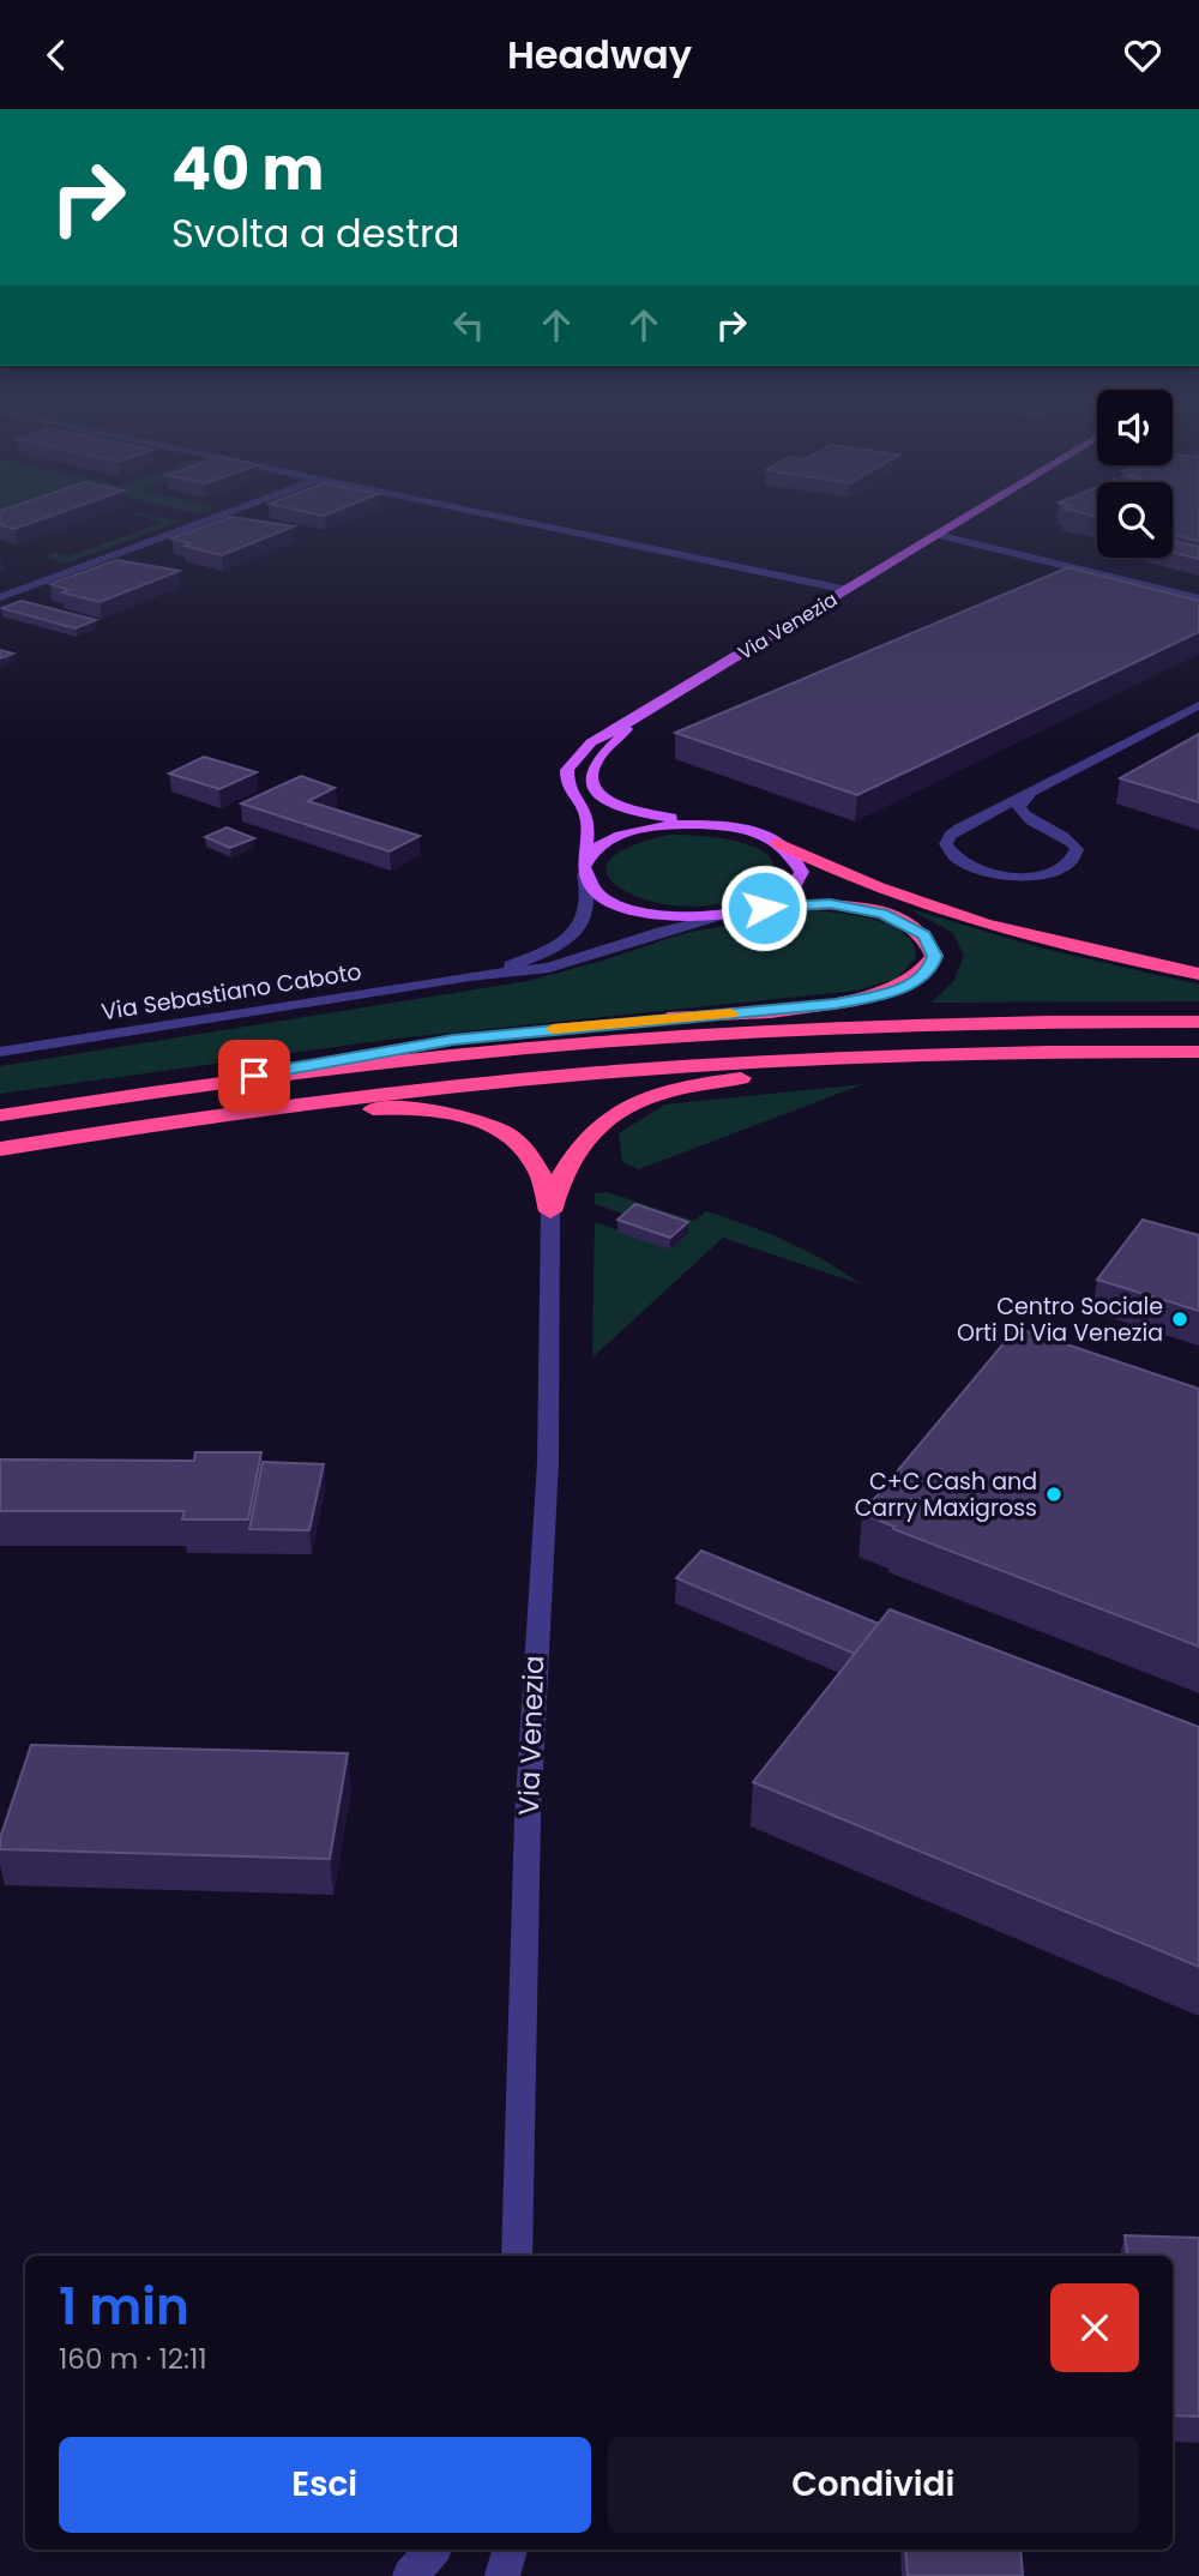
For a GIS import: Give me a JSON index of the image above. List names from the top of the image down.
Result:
{
  "streets": {
    "main road": ["Via Venezia"],
    "street": ["Via Sebastiano Caboto"]
  },
  "crossings": [
    ["Via Venezia", "Via Sebastiano Caboto"]
  ],
  "places": ["Centro Sociale Orti Di Via Venezia", "C+C Cash and Carry Maxigross"],
  "page": {
    "header": "Headway",
    "turn": ["40 m", "Svolta a destra"],
    "heading": ["1 min", "160 m · 12:11"],
    "buttons": ["Esci", "Condividi"]
  }
}
